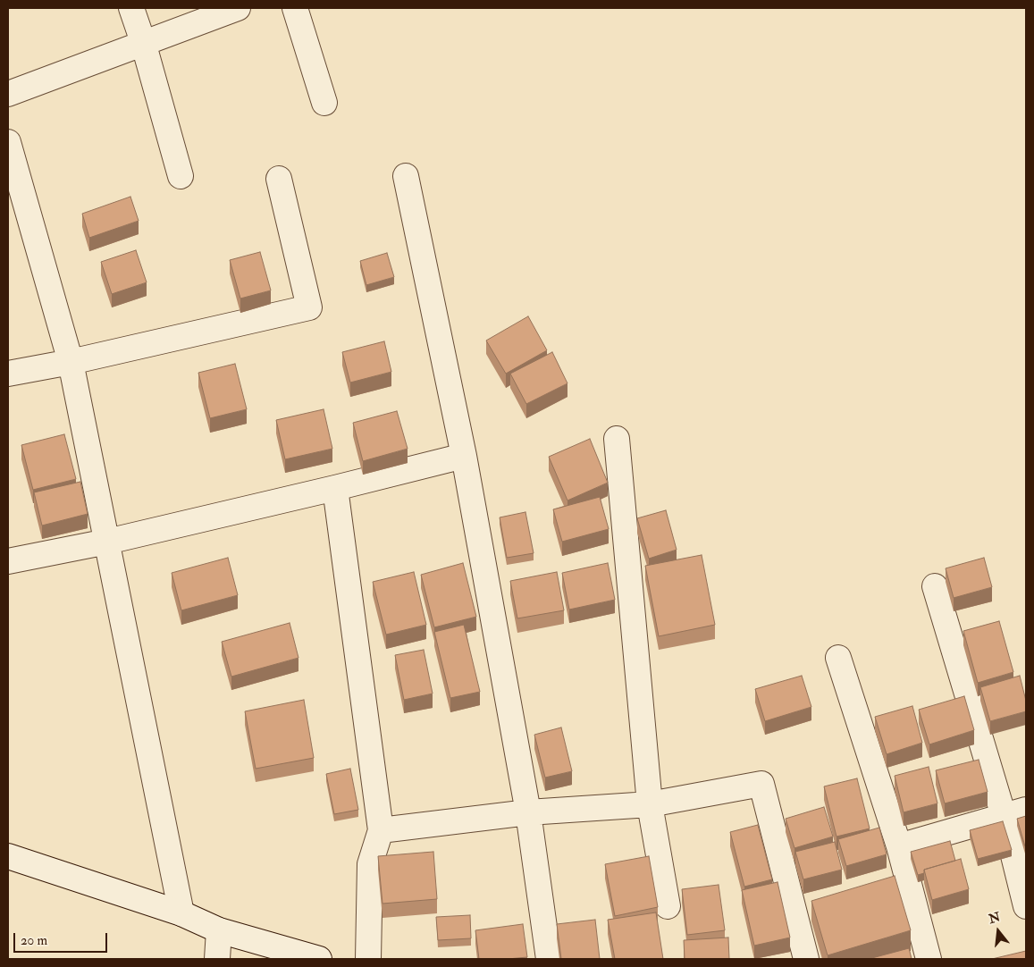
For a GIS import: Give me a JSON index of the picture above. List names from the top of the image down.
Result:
{
  "scale_bar": "20 m",
  "north": "top"
}
